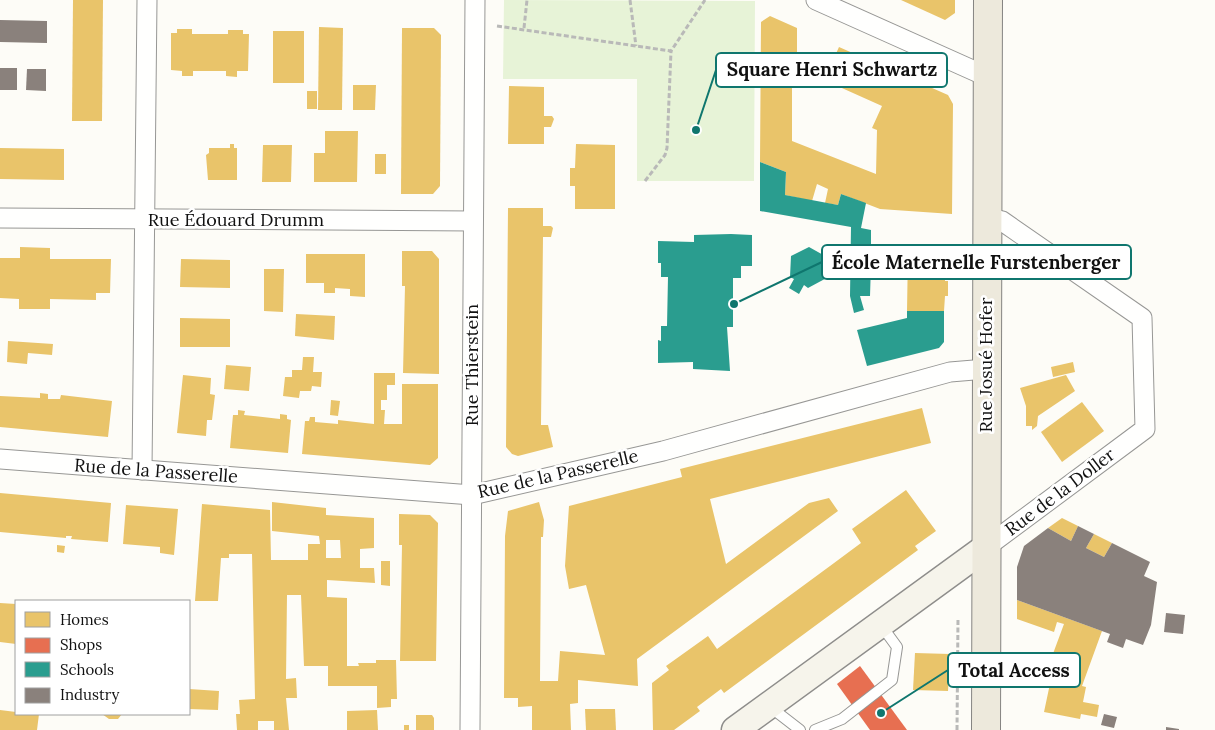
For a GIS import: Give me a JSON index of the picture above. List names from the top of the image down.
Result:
{
  "streets": {
    "main road": ["Rue Josué Hofer", "Rue de la Doller"],
    "street": ["Rue Édouard Drumm", "Rue Thierstein", "Rue de la Passerelle"]
  },
  "crossings": [
    ["Rue Édouard Drumm", "Rue Thierstein"],
    ["Rue Thierstein", "Rue de la Passerelle"],
    ["Rue Josué Hofer", "Rue de la Passerelle"],
    ["Rue Josué Hofer", "Rue de la Doller"]
  ],
  "places": ["Square Henri Schwartz", "École Maternelle Furstenberger", "Total Access"],
  "legend": [
    "Homes",
    "Shops",
    "Schools",
    "Industry"
  ]
}
